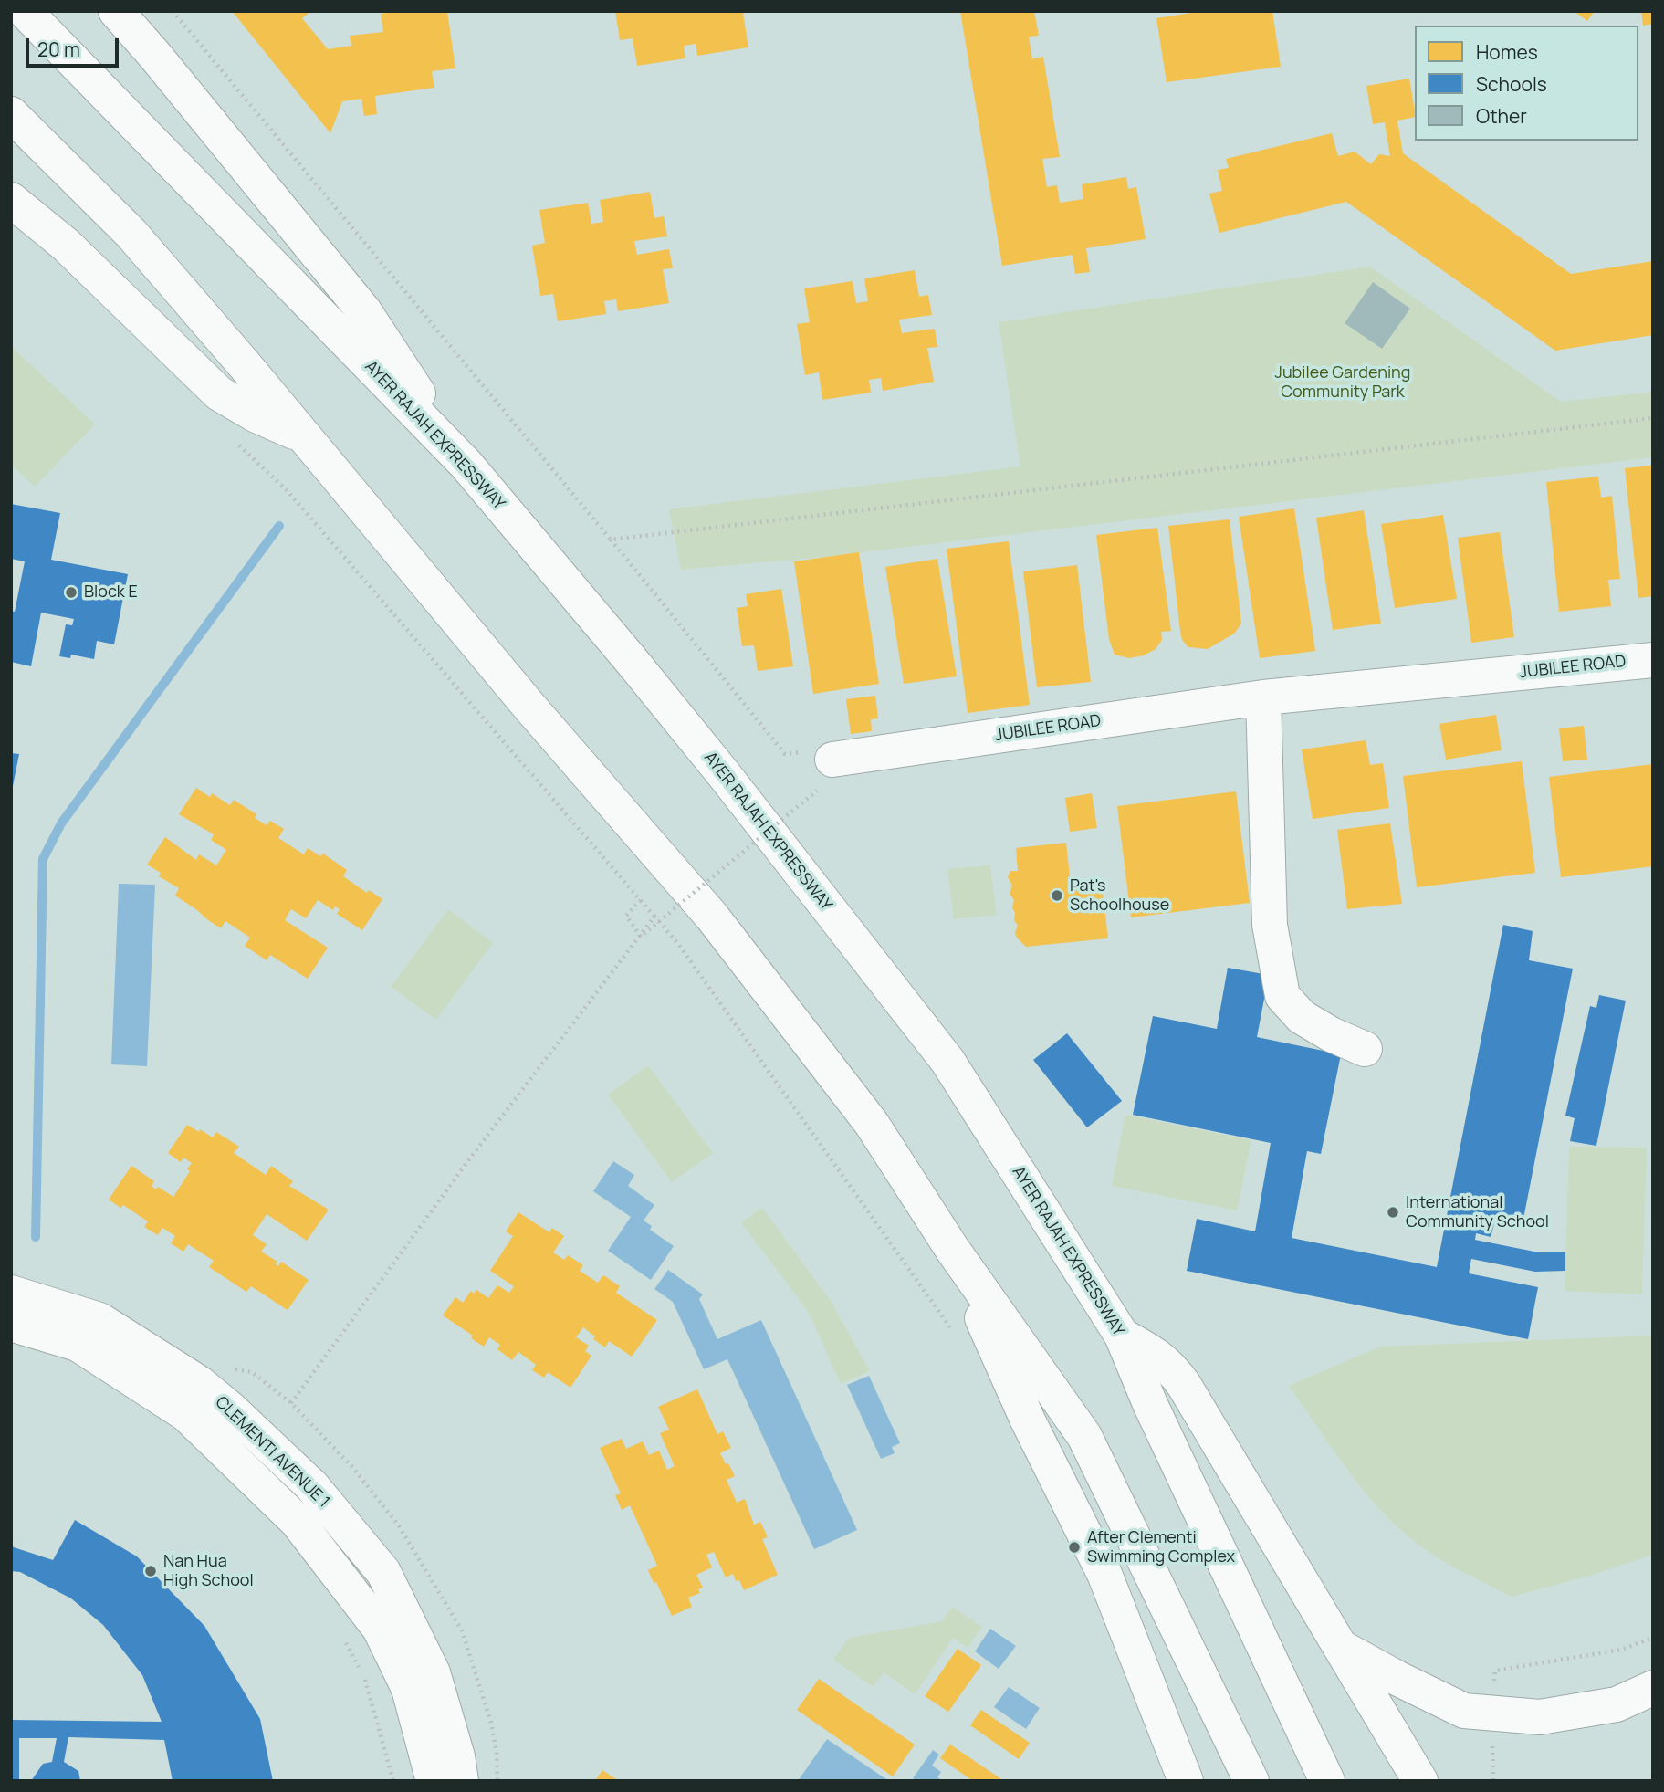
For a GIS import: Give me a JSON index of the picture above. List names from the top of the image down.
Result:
{
  "streets": {
    "main road": ["AYER RAJAH EXPRESSWAY", "JUBILEE ROAD", "CLEMENTI AVENUE 1"]
  },
  "parks": ["Jubilee Gardening Community Park"],
  "places": [
    "Block E",
    "Pat's Schoolhouse",
    "International Community School",
    "After Clementi Swimming Complex",
    "Nan Hua High School"
  ],
  "legend": ["Homes", "Schools", "Other"],
  "scale_bar": "20 m"
}
